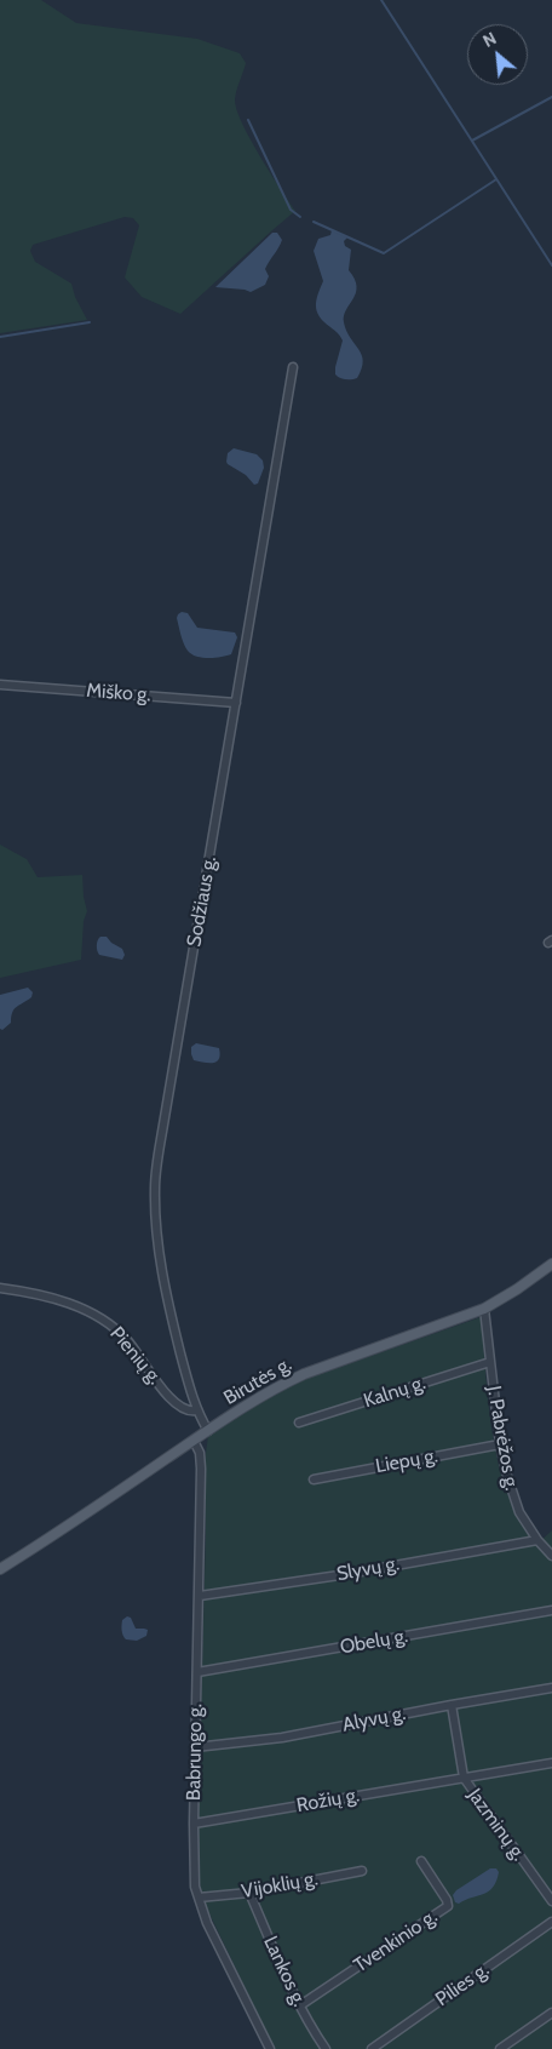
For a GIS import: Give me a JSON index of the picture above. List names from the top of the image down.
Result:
{
  "streets": {
    "main road": ["Birutės g."],
    "street": [
      "Miško g.",
      "Sodžiaus g.",
      "Pienių g.",
      "Kalnų g.",
      "J. Pabrėžos g.",
      "Liepų g.",
      "Slyvų g.",
      "Obelų g.",
      "Alyvų g.",
      "Babrungo g.",
      "Rožių g.",
      "Jazminų g.",
      "Vijoklių g.",
      "Tvenkinio g.",
      "Lankos g.",
      "Pilies g."
    ]
  },
  "crossings": [
    ["Miško g.", "Sodžiaus g."],
    ["Sodžiaus g.", "Pienių g."],
    ["Sodžiaus g.", "Birutės g."],
    ["Birutės g.", "J. Pabrėžos g."],
    ["Birutės g.", "Babrungo g."],
    ["Kalnų g.", "J. Pabrėžos g."],
    ["J. Pabrėžos g.", "Liepų g."],
    ["J. Pabrėžos g.", "Slyvų g."],
    ["Slyvų g.", "Babrungo g."],
    ["Obelų g.", "Babrungo g."],
    ["Alyvų g.", "Babrungo g."],
    ["Alyvų g.", "Jazminų g."],
    ["Babrungo g.", "Rožių g."],
    ["Babrungo g.", "Vijoklių g."],
    ["Rožių g.", "Jazminų g."],
    ["Vijoklių g.", "Lankos g."],
    ["Tvenkinio g.", "Lankos g."]
  ],
  "north": "top left"
}
